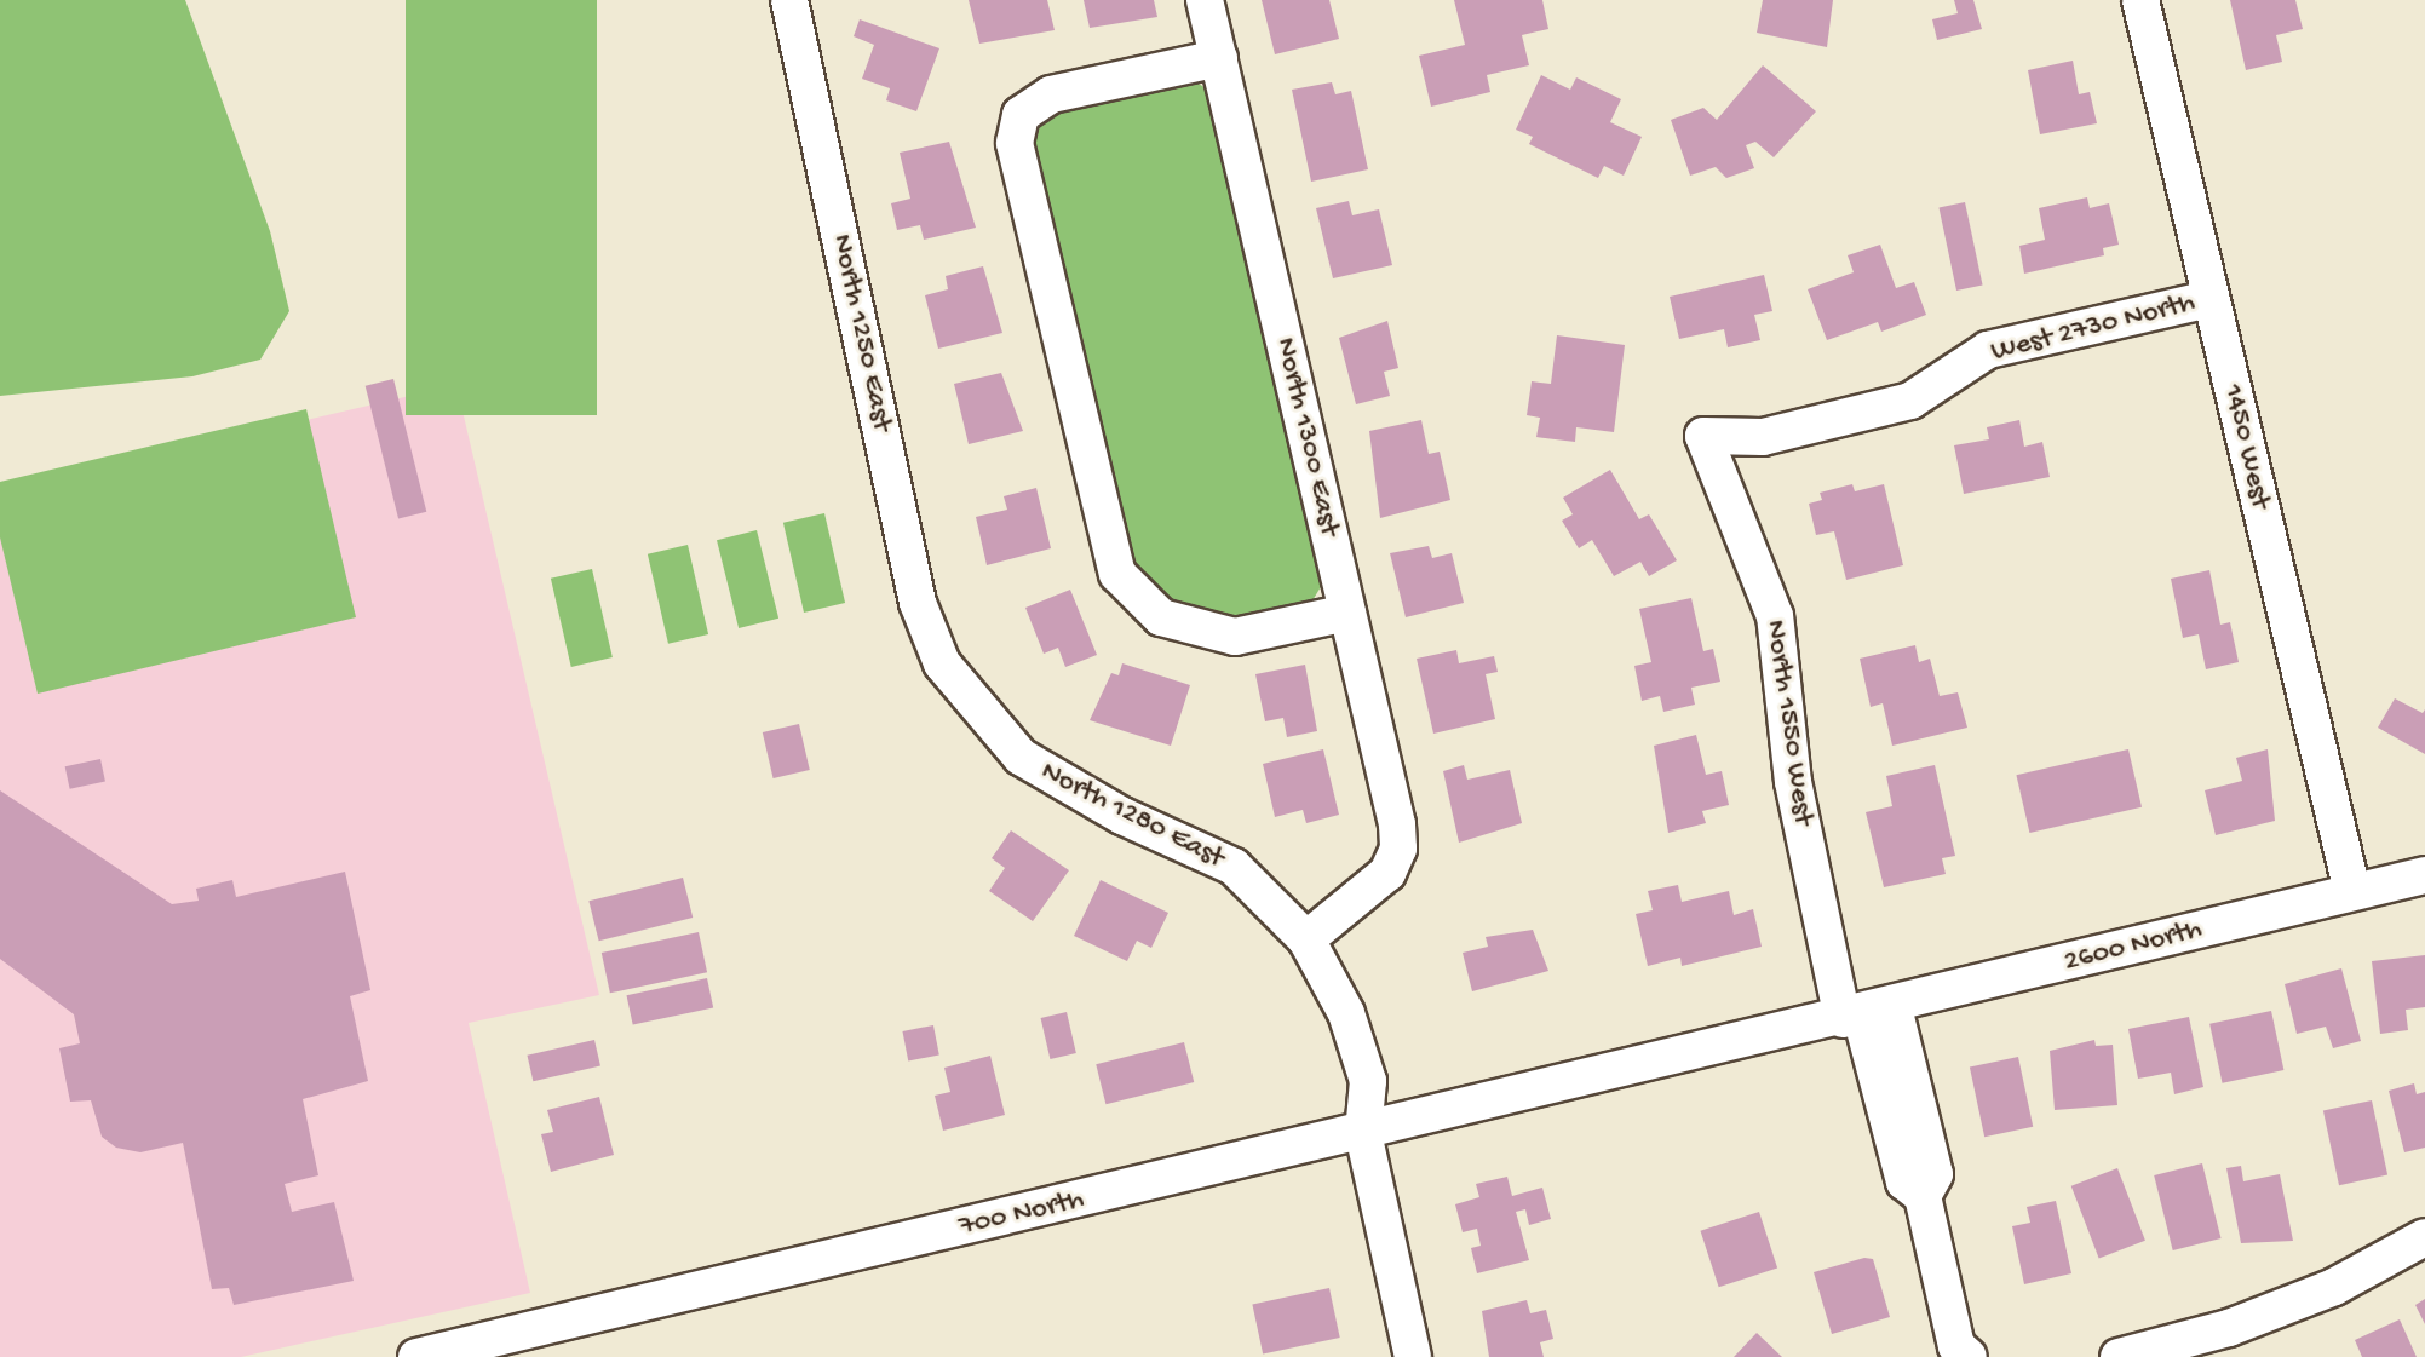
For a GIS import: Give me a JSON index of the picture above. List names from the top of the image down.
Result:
{
  "streets": {
    "street": [
      "West 2730 North",
      "North 1250 East",
      "North 1300 East",
      "1450 West",
      "North 1550 West",
      "North 1280 East",
      "2600 North",
      "700 North"
    ]
  },
  "crossings": [
    ["West 2730 North", "1450 West"],
    ["West 2730 North", "North 1550 West"],
    ["North 1250 East", "North 1280 East"],
    ["North 1300 East", "North 1280 East"],
    ["1450 West", "2600 North"],
    ["North 1550 West", "2600 North"],
    ["North 1280 East", "700 North"],
    ["2600 North", "700 North"]
  ]
}
